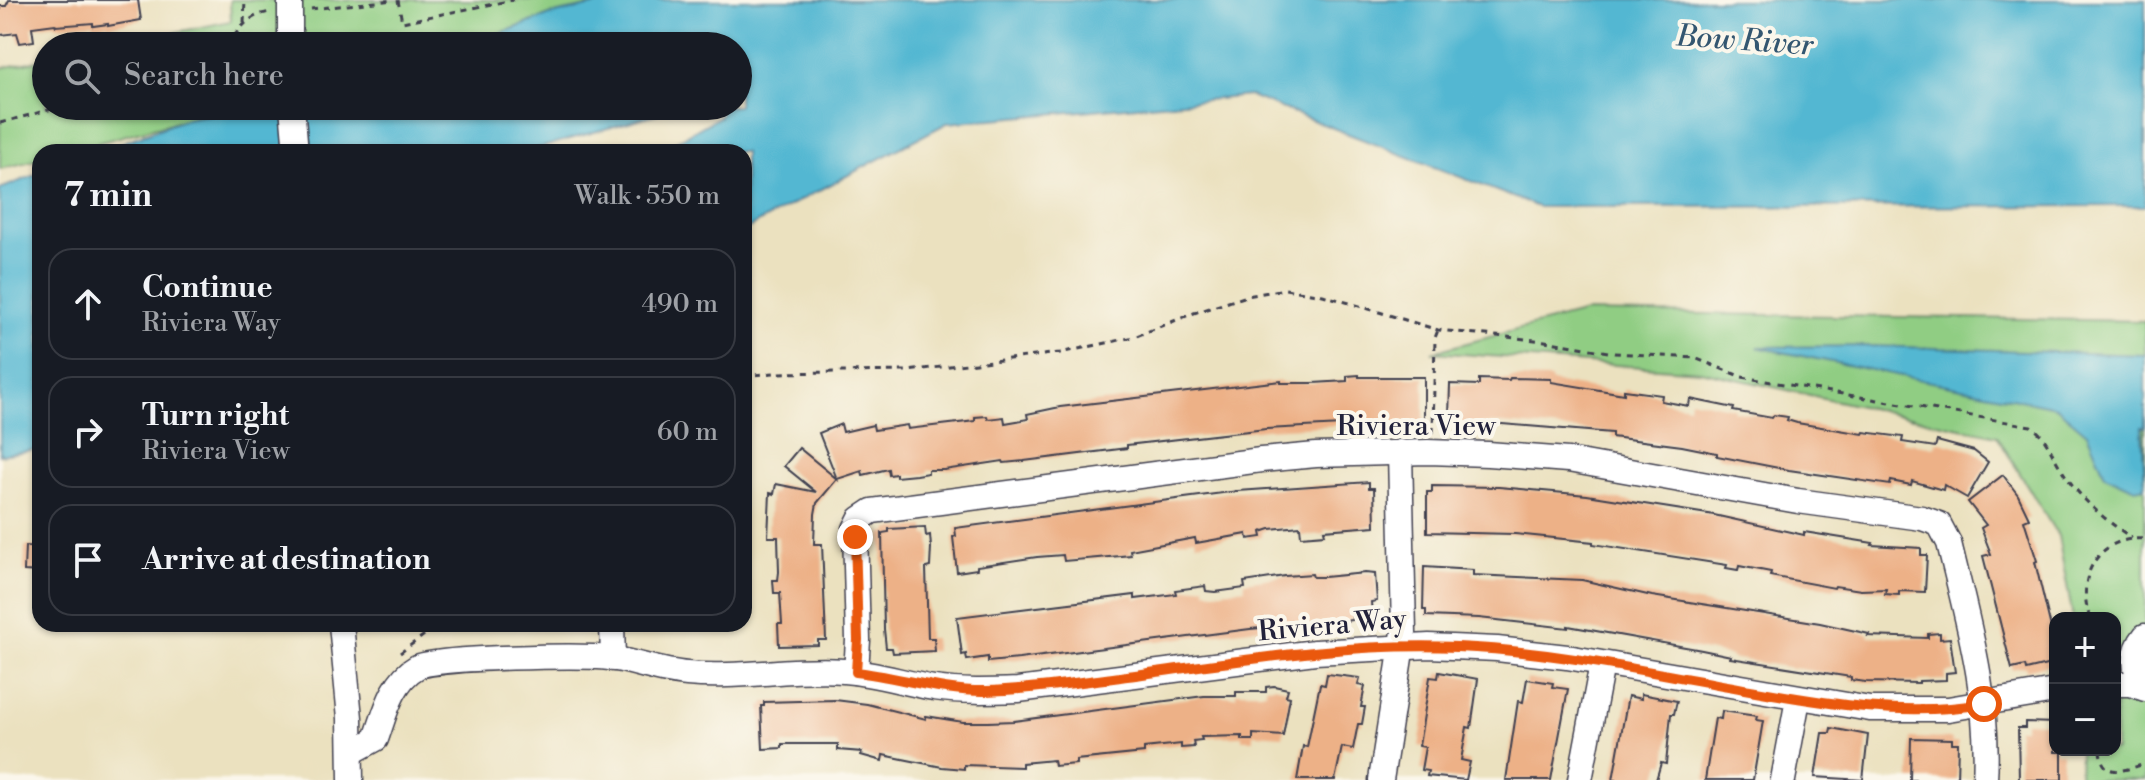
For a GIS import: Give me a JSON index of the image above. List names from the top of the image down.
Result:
{
  "streets": {
    "street": ["Riviera View", "Riviera Way"]
  },
  "crossings": [
    ["Riviera View", "Riviera Way"]
  ],
  "water": ["Bow River"],
  "page": {
    "search": "Search here",
    "heading": ["7 min", "Walk · 550 m"],
    "list": [
      ["Continue", "Riviera Way", "490 m"],
      ["Turn right", "Riviera View", "60 m"],
      "Arrive at destination"
    ],
    "map_buttons": ["+", "−"]
  }
}
